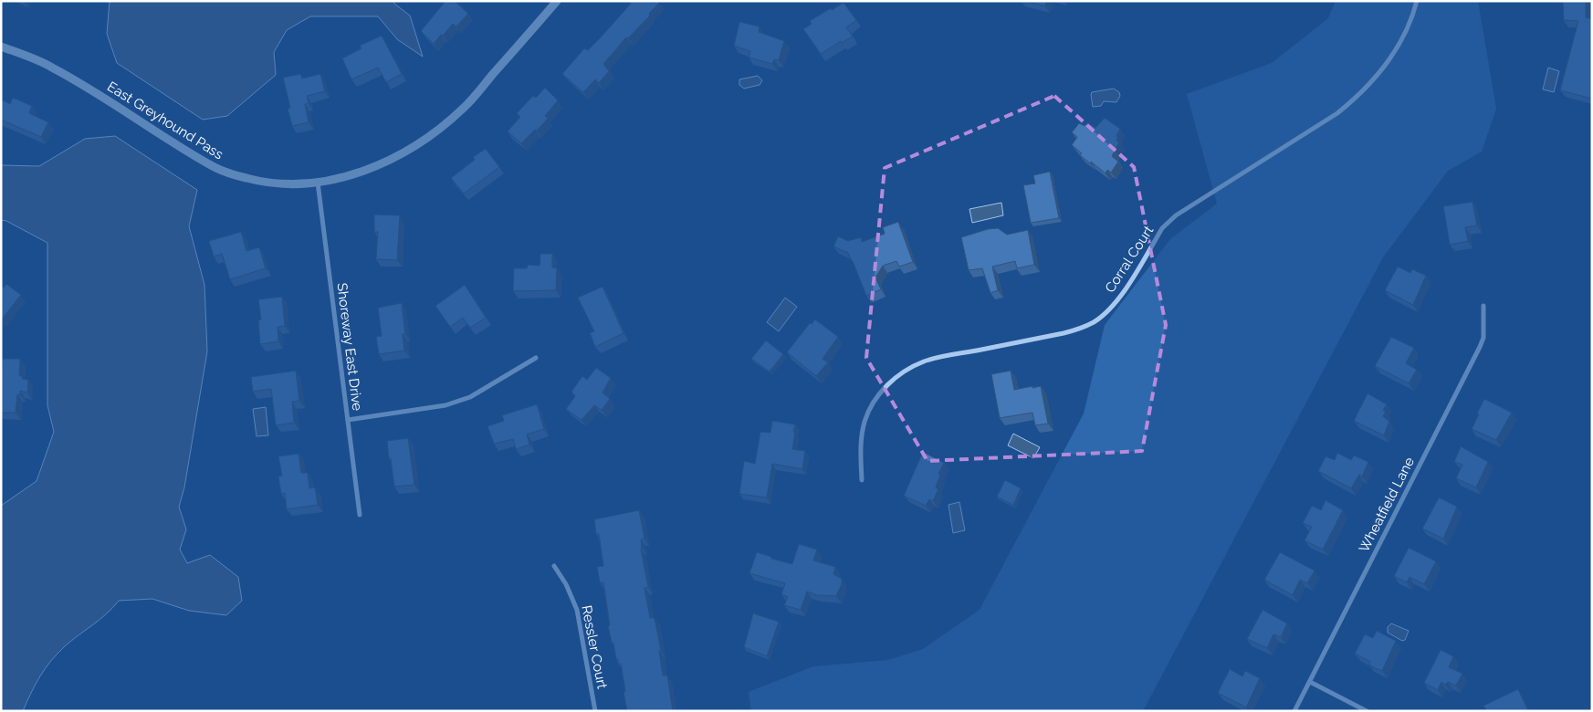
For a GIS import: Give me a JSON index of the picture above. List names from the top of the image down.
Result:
{
  "streets": {
    "street": [
      "East Greyhound Pass",
      "Corral Court",
      "Shoreway East Drive",
      "Wheatfield Lane",
      "Ressler Court"
    ]
  },
  "crossings": [
    ["East Greyhound Pass", "Shoreway East Drive"]
  ]
}
